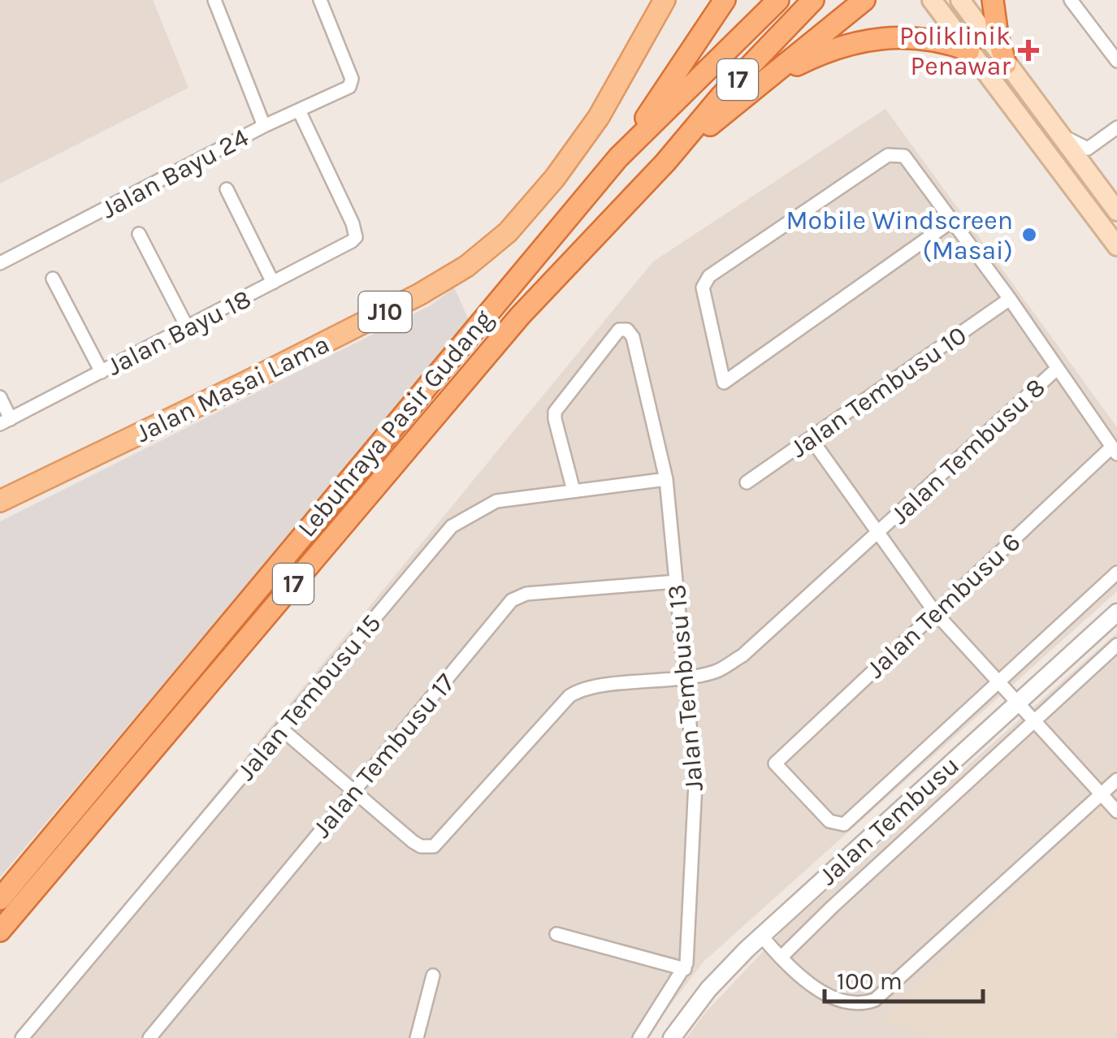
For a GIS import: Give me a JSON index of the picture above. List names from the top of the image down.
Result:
{
  "streets": {
    "highway": ["17", "Lebuhraya Pasir Gudang"],
    "main road": ["J10", "Jalan Masai Lama"],
    "street": [
      "Jalan Bayu 24",
      "Jalan Bayu 18",
      "Jalan Tembusu 10",
      "Jalan Tembusu 8",
      "Jalan Tembusu 6",
      "Jalan Tembusu 13",
      "Jalan Tembusu 15",
      "Jalan Tembusu 17",
      "Jalan Tembusu"
    ]
  },
  "crossings": [
    ["Jalan Bayu 24", "Jalan Bayu 18"],
    ["Jalan Tembusu 8", "Jalan Tembusu 13"],
    ["Jalan Tembusu 8", "Jalan Tembusu 17"],
    ["Jalan Tembusu 13", "Jalan Tembusu 15"],
    ["Jalan Tembusu 13", "Jalan Tembusu 17"]
  ],
  "places": {
    "health": ["Poliklinik Penawar"],
    "other": ["Mobile Windscreen (Masai)"]
  },
  "scale_bar": "100 m"
}
